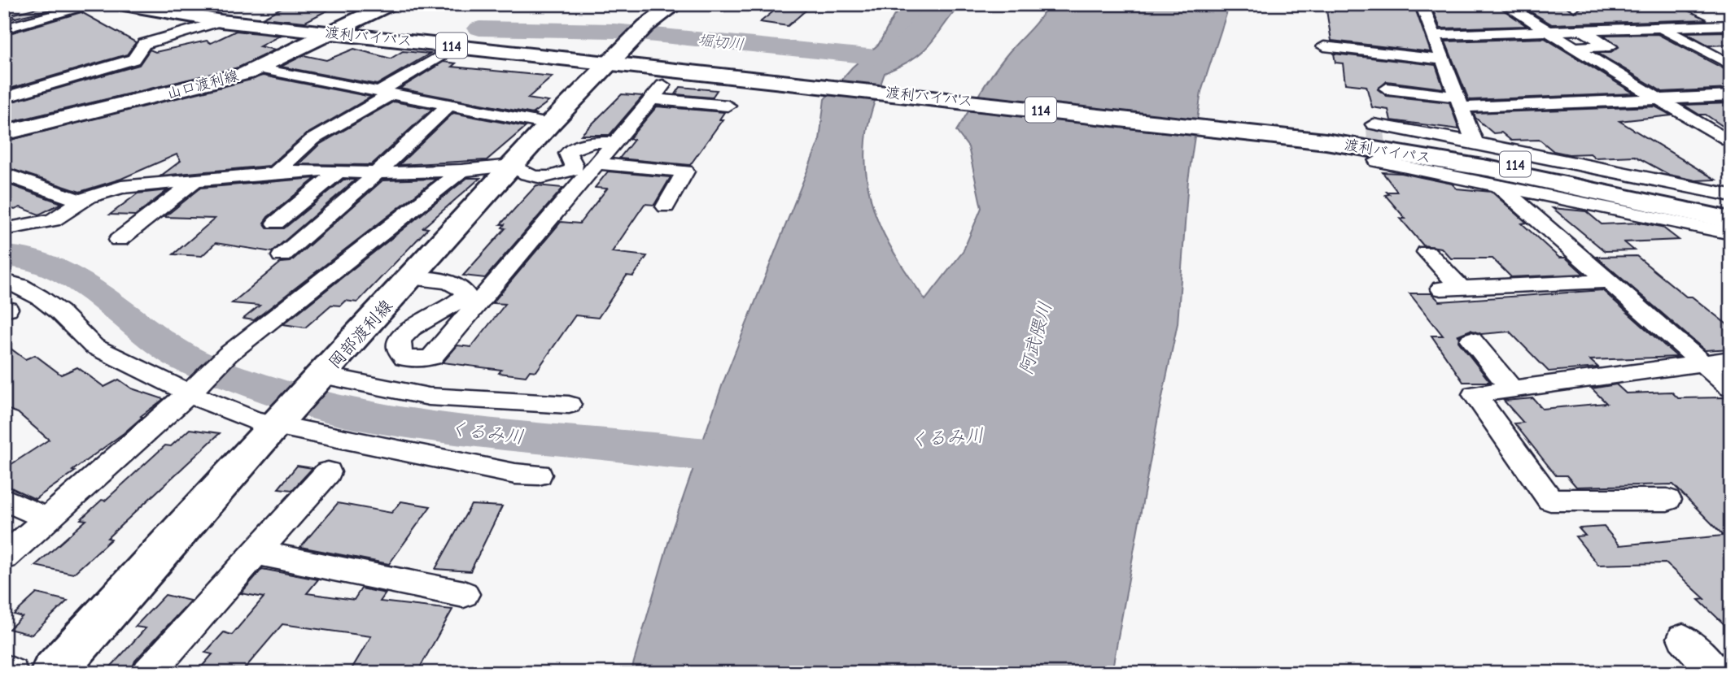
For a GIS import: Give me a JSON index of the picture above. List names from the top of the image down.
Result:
{
  "streets": {
    "main road": [
      "渡利バイパス",
      "114",
      "山口渡利線",
      "岡部渡利線"
    ]
  },
  "crossings": [
    ["渡利バイパス", "山口渡利線"],
    ["渡利バイパス", "岡部渡利線"]
  ],
  "water": ["堀切川", "阿武隈川", "くるみ川"]
}
